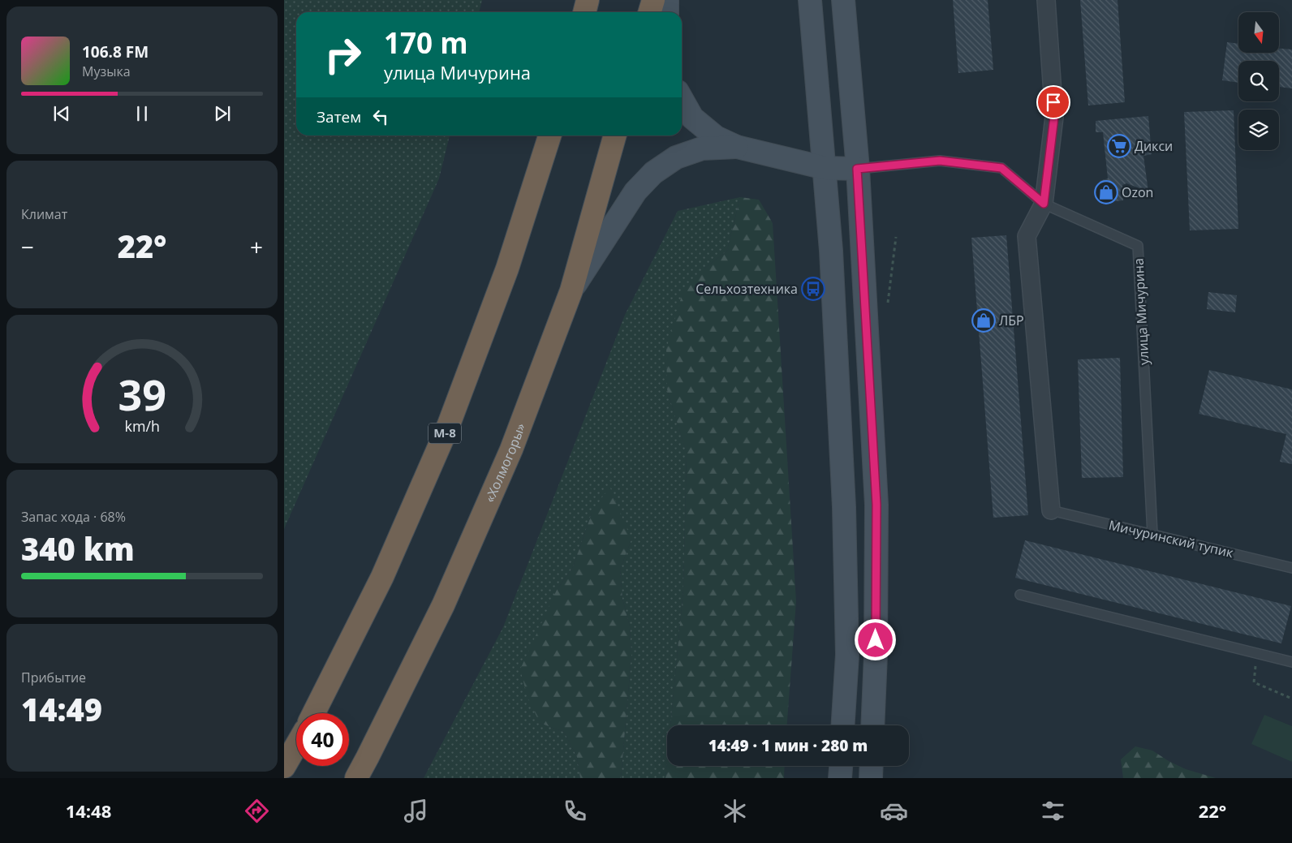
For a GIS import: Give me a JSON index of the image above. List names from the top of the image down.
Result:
{
  "streets": {
    "highway": ["М-8", "«Холмогоры»"],
    "lane": ["улица Мичурина", "Мичуринский тупик"]
  },
  "crossings": [
    ["улица Мичурина", "Мичуринский тупик"]
  ],
  "places": {
    "supermarket": ["Дикси"],
    "shop": ["Ozon", "ЛБР"],
    "bus stop": ["Сельхозтехника"]
  },
  "north": "bottom",
  "page": {
    "turn": ["170 m", "улица Мичурина"],
    "song": ["106.8 FM", "Музыка"],
    "then": "Затем",
    "tile": [
      "Климат",
      ["Запас хода · 68%", "340 km"],
      ["Прибытие", "14:49"]
    ],
    "heat": ["−", "22°", "+"],
    "limit": "40",
    "trip": "14:49 · 1 мин · 280 m",
    "tabs": ["14:48", "22°"],
    "gauge": ["39", "km/h"]
  }
}
